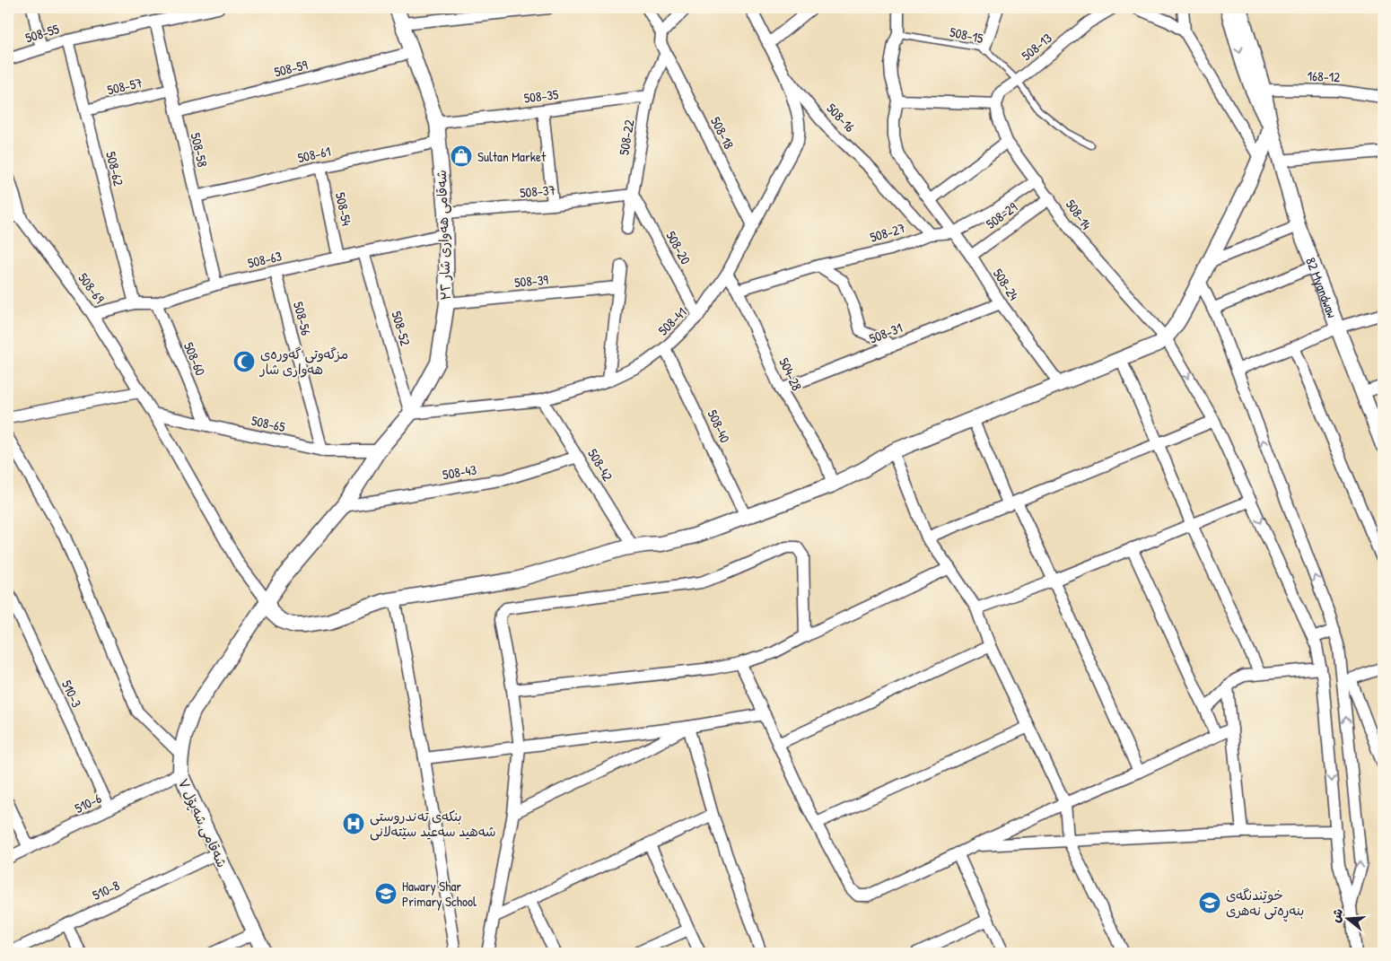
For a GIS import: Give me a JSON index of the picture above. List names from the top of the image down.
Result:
{
  "streets": {
    "street": [
      "508-55",
      "508-13",
      "508-59",
      "168-12",
      "508-57",
      "508-35",
      "508-16",
      "508-18",
      "508-22",
      "508-58",
      "508-61",
      "508-62",
      "508-37",
      "508-54",
      "508-14",
      "508-29",
      "508-27",
      "شەقامی هەواری شار ٣٢",
      "508-20",
      "508-63",
      "508-39",
      "508-24",
      "508-69",
      "82 Myandwaw",
      "508-56",
      "508-41",
      "508-52",
      "508-31",
      "508-60",
      "504-28",
      "508-65",
      "508-40",
      "508-42",
      "508-43",
      "510-3",
      "510-6",
      "شەقامی شەپۆل ٧",
      "510-8"
    ],
    "lane": ["508-15"]
  },
  "crossings": [
    ["508-55", "508-58"],
    ["508-55", "508-62"],
    ["508-15", "508-13"],
    ["508-13", "508-14"],
    ["508-59", "508-58"],
    ["508-59", "شەقامی هەواری شار ٣٢"],
    ["508-57", "508-58"],
    ["508-57", "508-62"],
    ["508-35", "508-22"],
    ["508-35", "شەقامی هەواری شار ٣٢"],
    ["508-16", "508-27"],
    ["508-16", "508-41"],
    ["508-18", "508-22"],
    ["508-18", "508-41"],
    ["508-22", "508-37"],
    ["508-22", "508-20"],
    ["508-58", "508-61"],
    ["508-58", "508-63"],
    ["508-61", "508-54"],
    ["508-61", "شەقامی هەواری شار ٣٢"],
    ["508-62", "508-63"],
    ["508-37", "شەقامی هەواری شار ٣٢"],
    ["508-37", "508-20"],
    ["508-54", "508-63"],
    ["508-14", "508-29"],
    ["508-14", "508-27"],
    ["508-29", "508-24"],
    ["508-27", "508-24"],
    ["508-27", "504-28"],
    ["شەقامی هەواری شار ٣٢", "508-63"],
    ["شەقامی هەواری شار ٣٢", "508-39"],
    ["شەقامی هەواری شار ٣٢", "508-69"],
    ["شەقامی هەواری شار ٣٢", "508-41"],
    ["شەقامی هەواری شار ٣٢", "508-52"],
    ["شەقامی هەواری شار ٣٢", "508-65"],
    ["شەقامی هەواری شار ٣٢", "508-43"],
    ["شەقامی هەواری شار ٣٢", "شەقامی شەپۆل ٧"],
    ["508-20", "508-41"],
    ["508-63", "508-69"],
    ["508-63", "508-56"],
    ["508-63", "508-52"],
    ["508-63", "508-60"],
    ["508-24", "508-31"],
    ["508-69", "508-65"],
    ["508-69", "شەقامی شەپۆل ٧"],
    ["508-56", "508-65"],
    ["508-41", "508-52"],
    ["508-41", "504-28"],
    ["508-41", "508-40"],
    ["508-41", "508-42"],
    ["508-31", "504-28"],
    ["508-60", "508-65"],
    ["508-42", "508-43"],
    ["510-3", "510-6"],
    ["510-6", "شەقامی شەپۆل ٧"],
    ["شەقامی شەپۆل ٧", "510-8"]
  ],
  "places": {
    "shop": ["Sultan Market"],
    "mosque": ["مزگەوتی گەورەی هەواری شار"],
    "hospital": ["بنکەی تەندروستی شەهید سەعید سێتەلانی"],
    "school or university": ["Hawary Shar Primary School", "خوێندنگەی بنەڕەتی نەهری"]
  },
  "north": "left"
}
